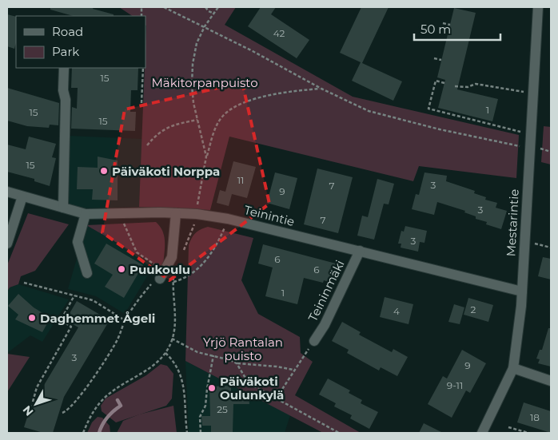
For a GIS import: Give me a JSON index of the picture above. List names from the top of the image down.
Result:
{
  "streets": {
    "street": ["Teinintie", "Mestarintie", "Teininmäki"]
  },
  "crossings": [
    ["Teinintie", "Mestarintie"],
    ["Teinintie", "Teininmäki"]
  ],
  "parks": ["Mäkitorpanpuisto", "Yrjö Rantalan puisto"],
  "places": [
    "Päiväkoti Norppa",
    "Puukoulu",
    "Daghemmet Ågeli",
    "Päiväkoti Oulunkylä"
  ],
  "house_numbers": [
    "42",
    "15",
    "1",
    "15",
    "15",
    "15",
    "11",
    "3",
    "7",
    "9",
    "3",
    "7",
    "3",
    "6",
    "6",
    "1",
    "2",
    "4",
    "3",
    "9",
    "9-11",
    "25",
    "18"
  ],
  "legend": ["Road", "Park"],
  "scale_bar": "50 m",
  "north": "bottom left"
}
